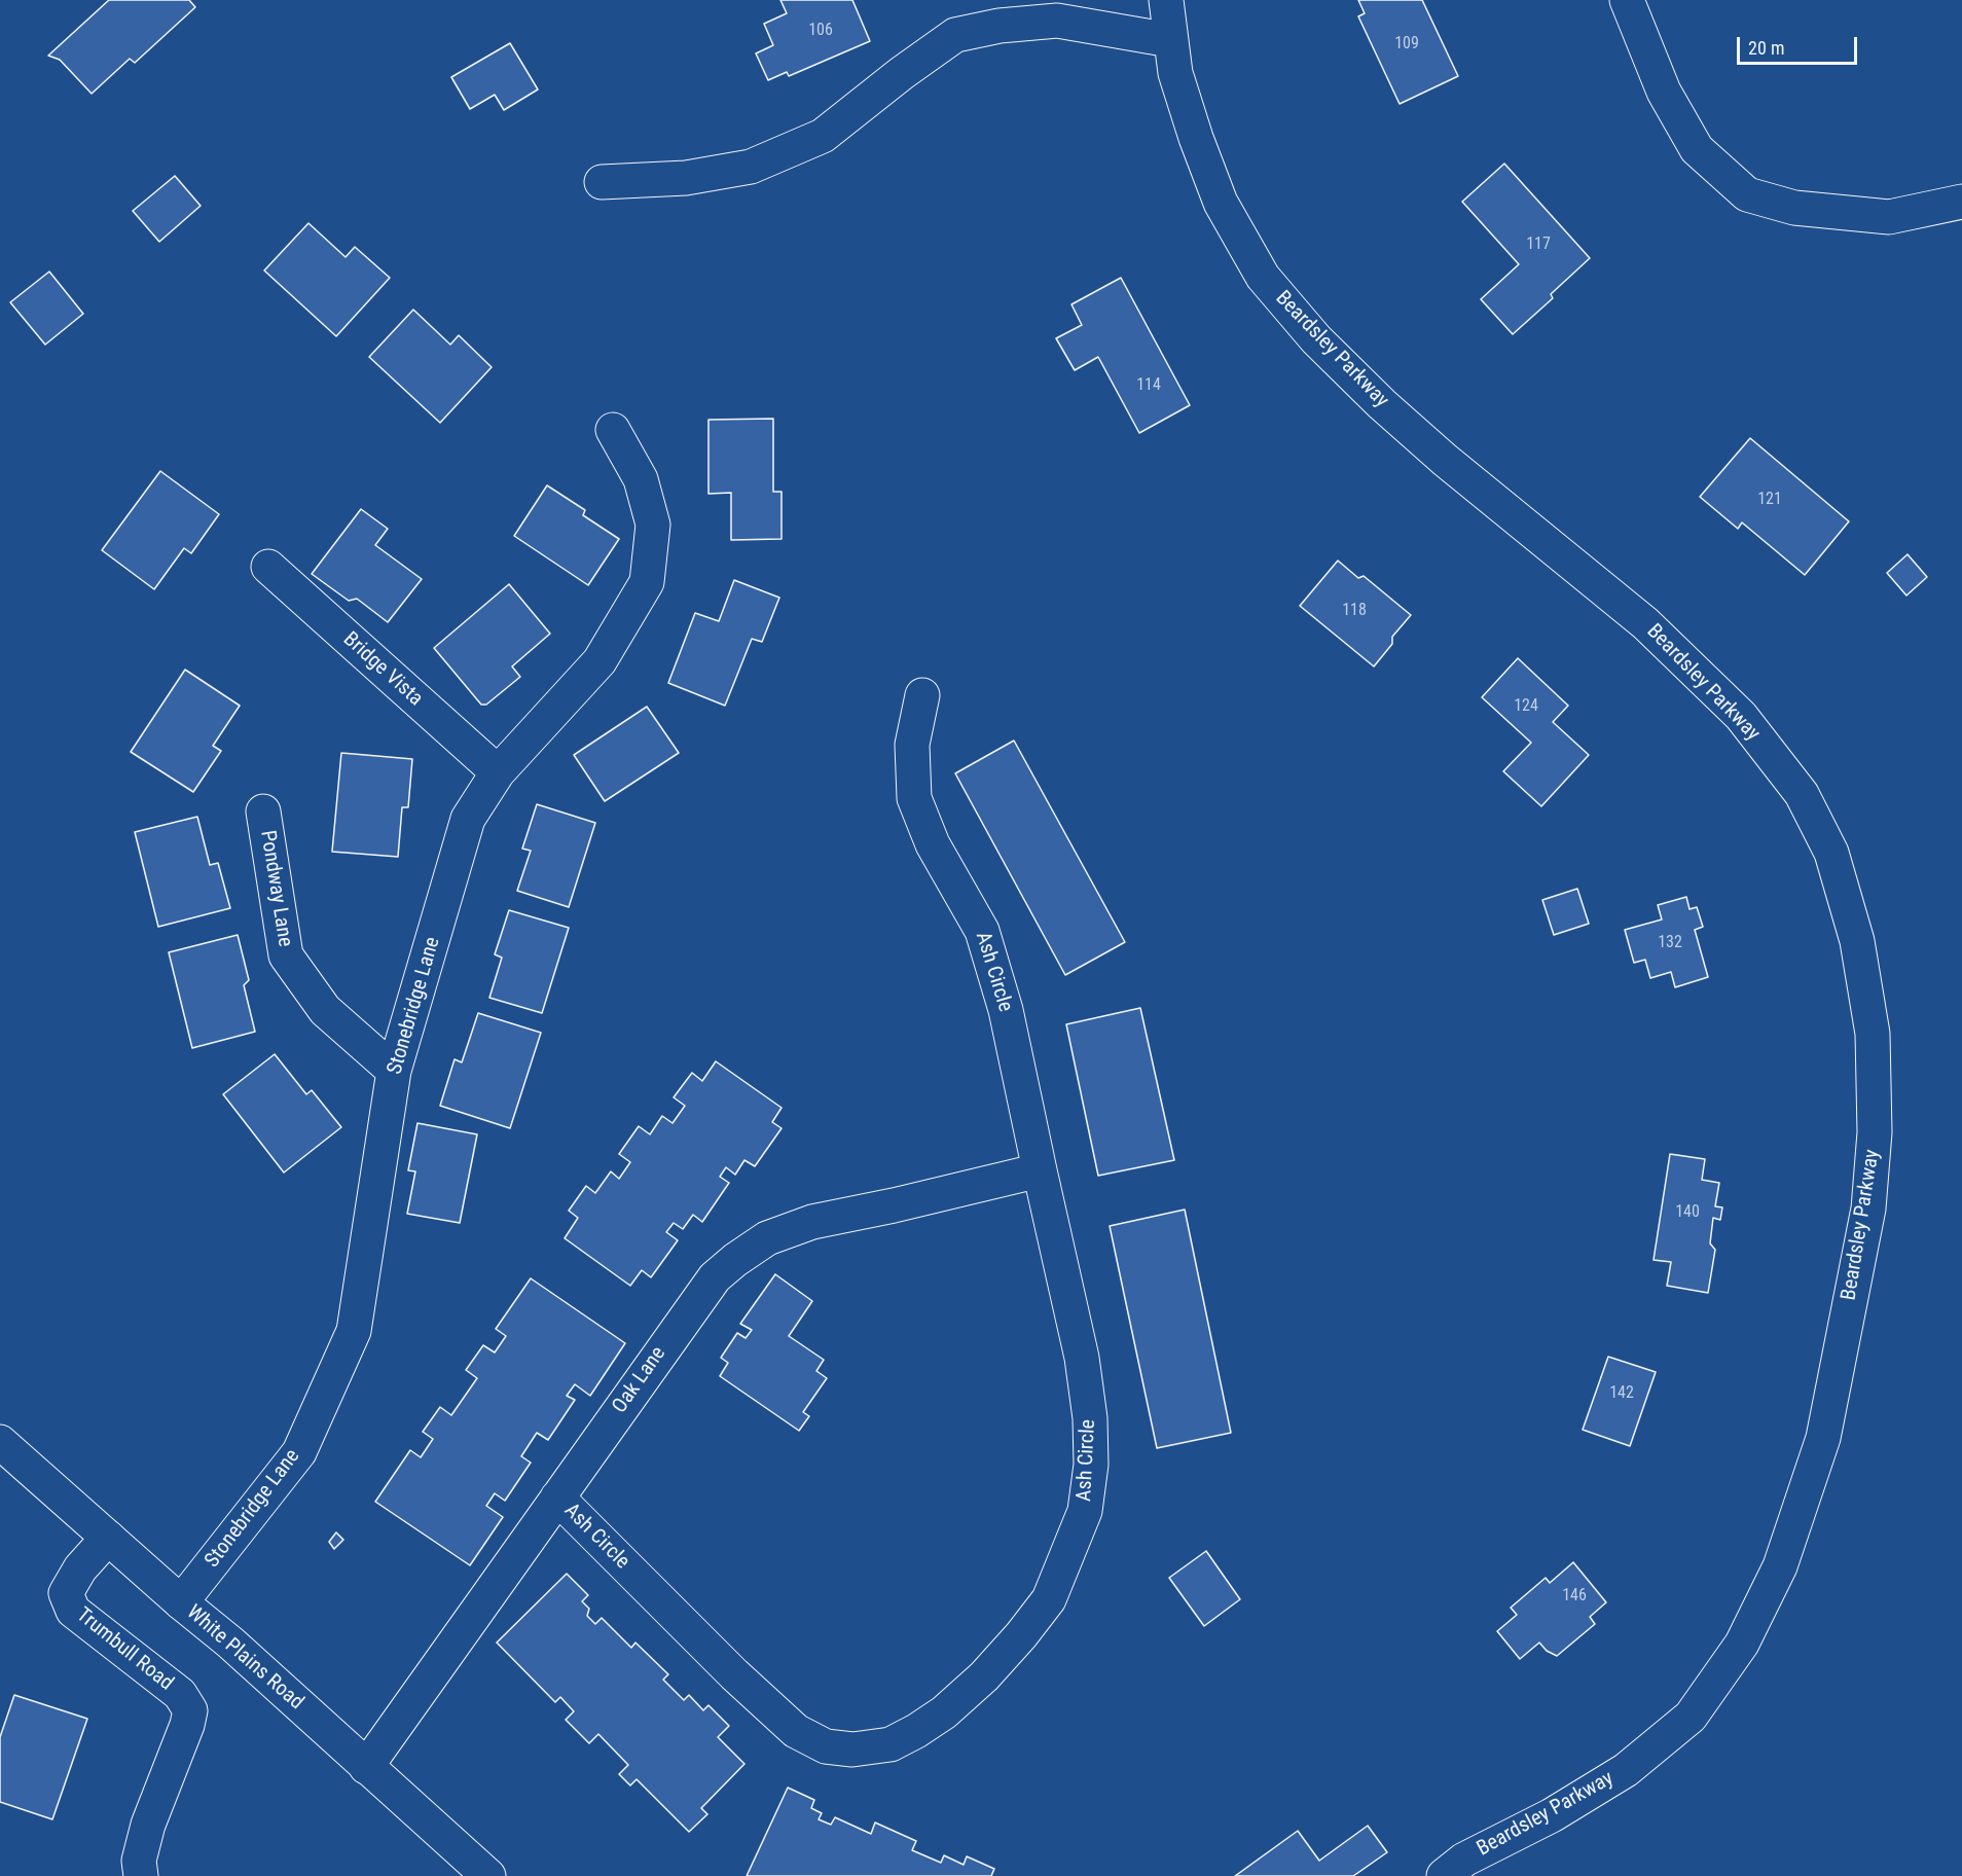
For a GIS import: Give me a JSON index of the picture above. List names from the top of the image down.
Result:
{
  "streets": {
    "street": [
      "Beardsley Parkway",
      "Bridge Vista",
      "Pondway Lane",
      "Ash Circle",
      "Stonebridge Lane",
      "Oak Lane",
      "Trumbull Road",
      "White Plains Road"
    ]
  },
  "crossings": [
    ["Bridge Vista", "Stonebridge Lane"],
    ["Pondway Lane", "Stonebridge Lane"],
    ["Ash Circle", "Oak Lane"],
    ["Stonebridge Lane", "White Plains Road"],
    ["Oak Lane", "White Plains Road"],
    ["Trumbull Road", "White Plains Road"]
  ],
  "house_numbers": [
    "106",
    "109",
    "117",
    "114",
    "121",
    "118",
    "124",
    "132",
    "140",
    "142",
    "146"
  ],
  "scale_bar": "20 m"
}
